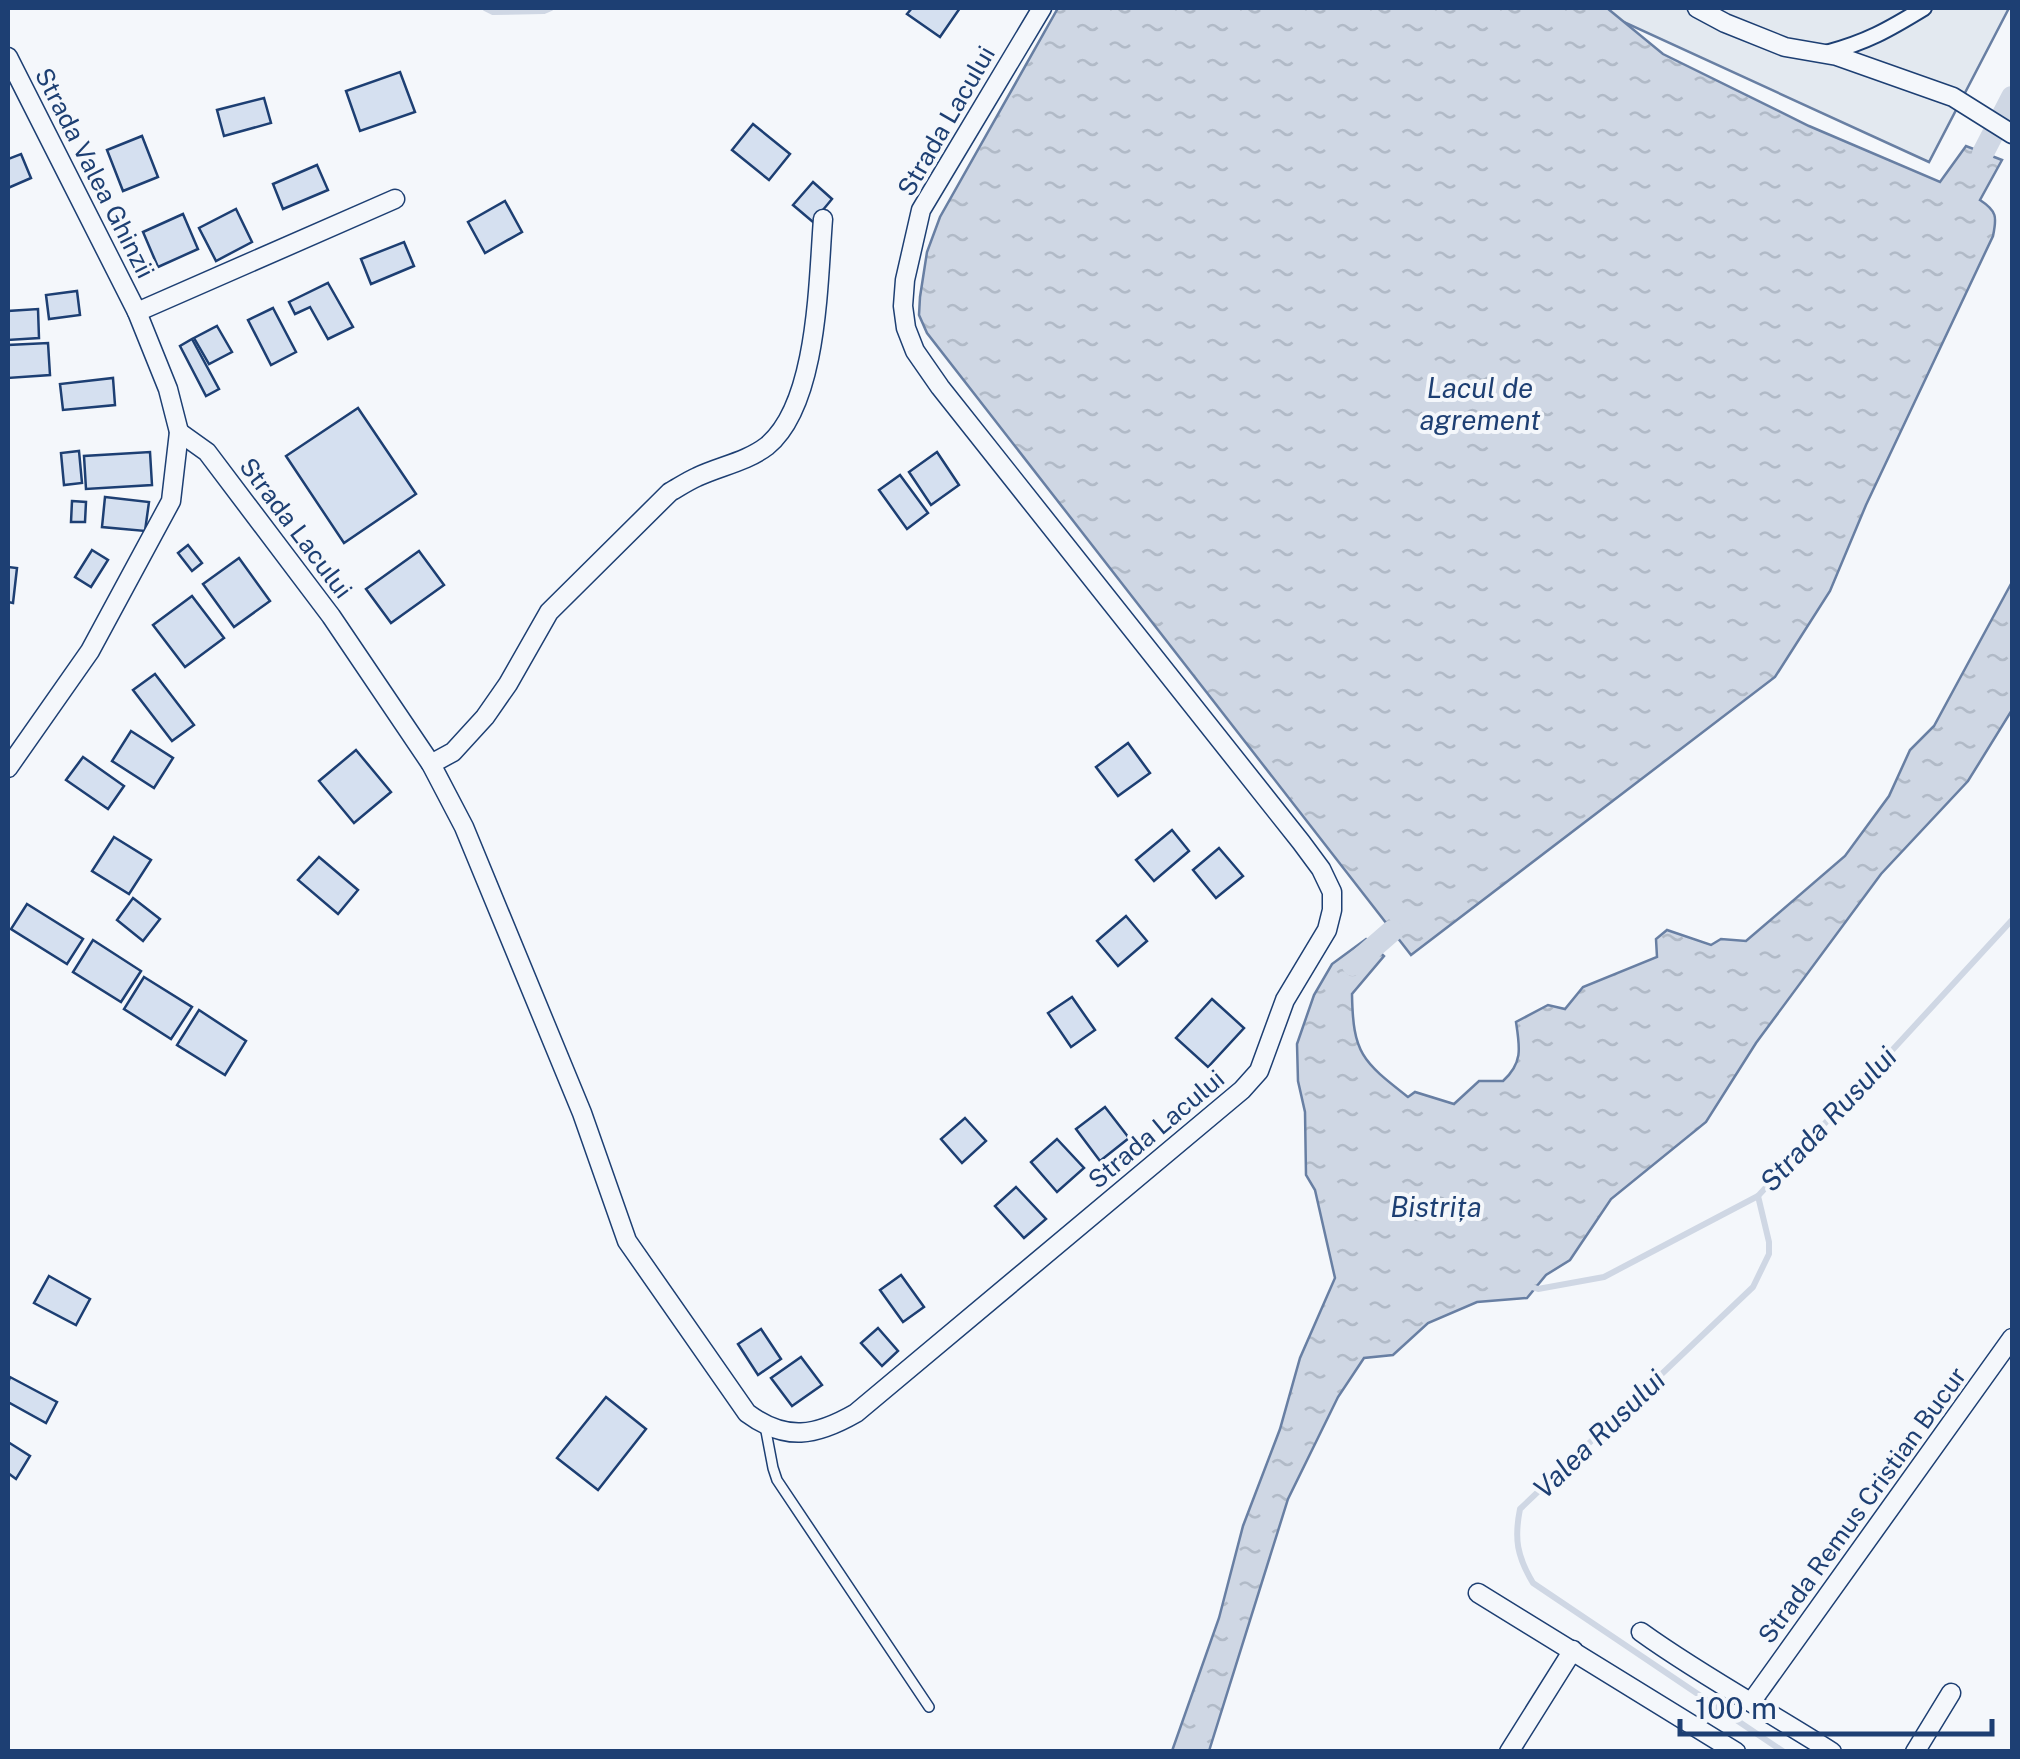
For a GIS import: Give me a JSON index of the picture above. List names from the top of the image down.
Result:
{
  "streets": {
    "street": ["Strada Lacului", "Strada Valea Ghinzii", "Strada Remus Cristian Bucur"]
  },
  "crossings": [
    ["Strada Lacului", "Strada Valea Ghinzii"]
  ],
  "water": [
    "Lacul de agrement",
    "Strada Rusului",
    "Bistrița",
    "Valea Rusului"
  ],
  "scale_bar": "100 m"
}
